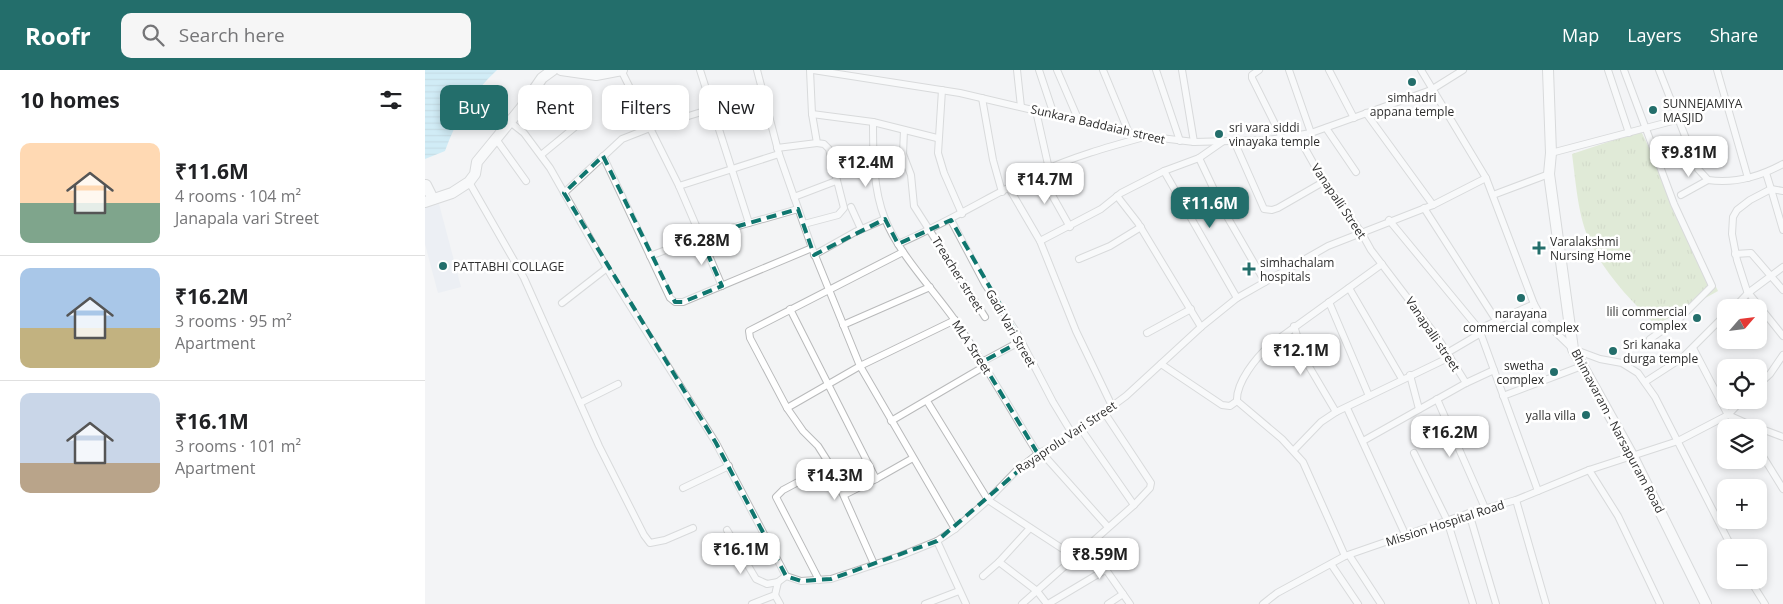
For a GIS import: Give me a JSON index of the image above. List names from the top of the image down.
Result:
{
  "streets": {
    "main road": ["Bhimavaram - Narsapuram Road"],
    "street": [
      "Sunkara Baddaiah street",
      "Vanapalli Street",
      "Treacher street",
      "Gadi Vari Street",
      "Vanapalli street",
      "MLA Street",
      "Rayaprolu Vari Street",
      "Mission Hospital Road"
    ]
  },
  "crossings": [
    ["Sunkara Baddaiah street", "Vanapalli Street"],
    ["Vanapalli Street", "Vanapalli street"],
    ["Vanapalli Street", "Rayaprolu Vari Street"],
    ["Gadi Vari Street", "Rayaprolu Vari Street"],
    ["MLA Street", "Rayaprolu Vari Street"],
    ["Bhimavaram - Narsapuram Road", "Mission Hospital Road"]
  ],
  "places": {
    "other": [
      "simhadri appana temple",
      "SUNNEJAMIYA MASJID",
      "sri vara siddi vinayaka temple",
      "PATTABHI COLLAGE",
      "narayana commercial complex",
      "lili commercial complex",
      "Sri kanaka durga temple",
      "swetha complex",
      "yalla villa"
    ],
    "health": ["Varalakshmi Nursing Home", "simhachalam hospitals"]
  },
  "north": "top right",
  "page": {
    "header": "Roofr",
    "search": "Search here",
    "nav": ["Map", "Layers", "Share"],
    "heading": "10 homes",
    "chip": [
      "Buy",
      "Rent",
      "Filters",
      "New"
    ],
    "list": [
      {
        "name": "₹11.6M",
        "note": "4 rooms · 104 m² · Janapala vari Street"
      },
      {
        "name": "₹16.2M",
        "note": "3 rooms · 95 m² · Apartment"
      },
      {
        "name": "₹16.1M",
        "note": "3 rooms · 101 m² · Apartment"
      }
    ],
    "price": [
      "₹9.81M",
      "₹12.4M",
      "₹14.7M",
      "₹11.6M",
      "₹6.28M",
      "₹12.1M",
      "₹16.2M",
      "₹14.3M",
      "₹16.1M",
      "₹8.59M"
    ],
    "map_buttons": ["+", "−"]
  }
}
